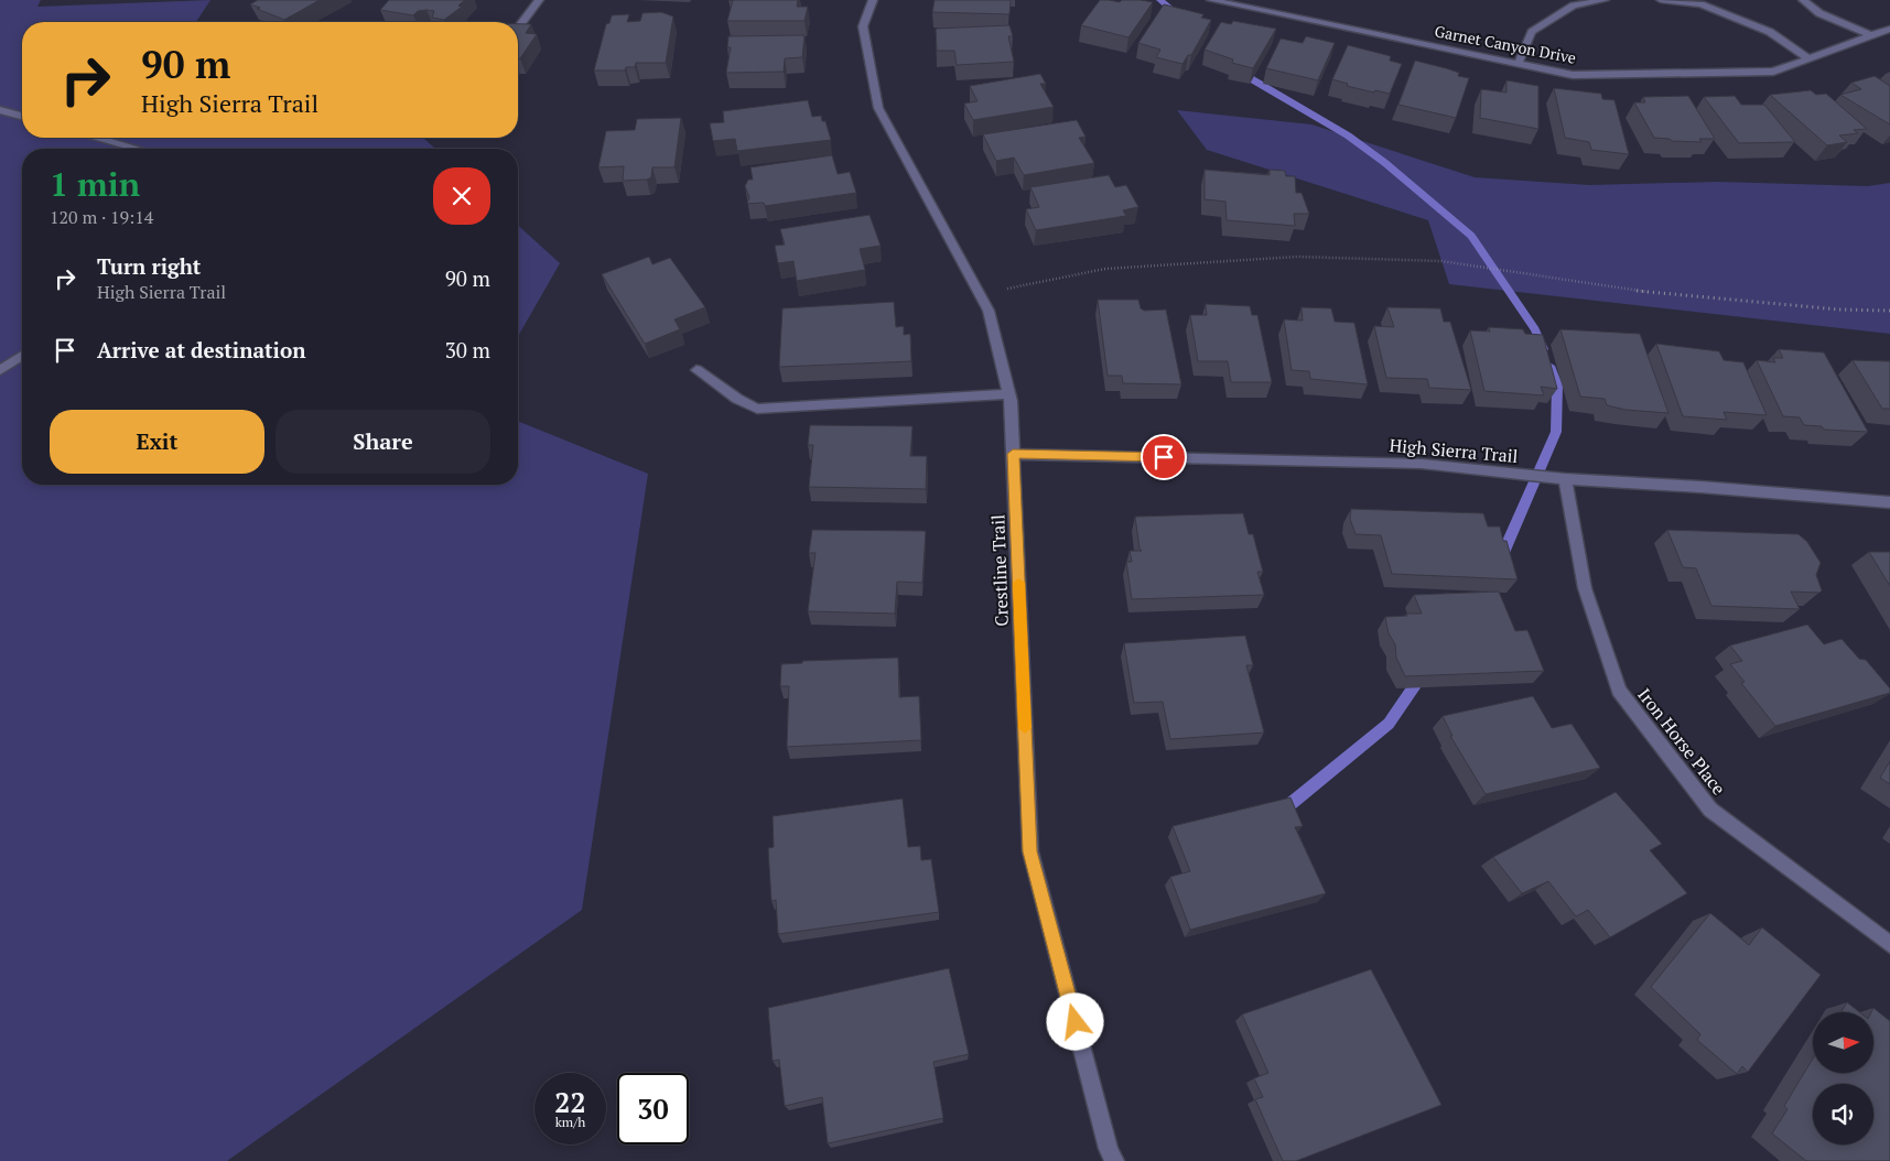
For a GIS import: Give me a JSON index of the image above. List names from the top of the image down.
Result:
{
  "streets": {
    "street": [
      "Garnet Canyon Drive",
      "High Sierra Trail",
      "Crestline Trail",
      "Iron Horse Place"
    ]
  },
  "crossings": [
    ["High Sierra Trail", "Crestline Trail"],
    ["High Sierra Trail", "Iron Horse Place"]
  ],
  "north": "right",
  "page": {
    "turn": ["90 m", "High Sierra Trail"],
    "heading": ["1 min", "120 m · 19:14"],
    "list": [
      {
        "name": "Turn right",
        "note": "High Sierra Trail",
        "value": "90 m"
      },
      {
        "name": "Arrive at destination",
        "value": "30 m"
      }
    ],
    "buttons": ["Exit", "Share"],
    "speed": "22 km/h",
    "limit": "30"
  }
}
